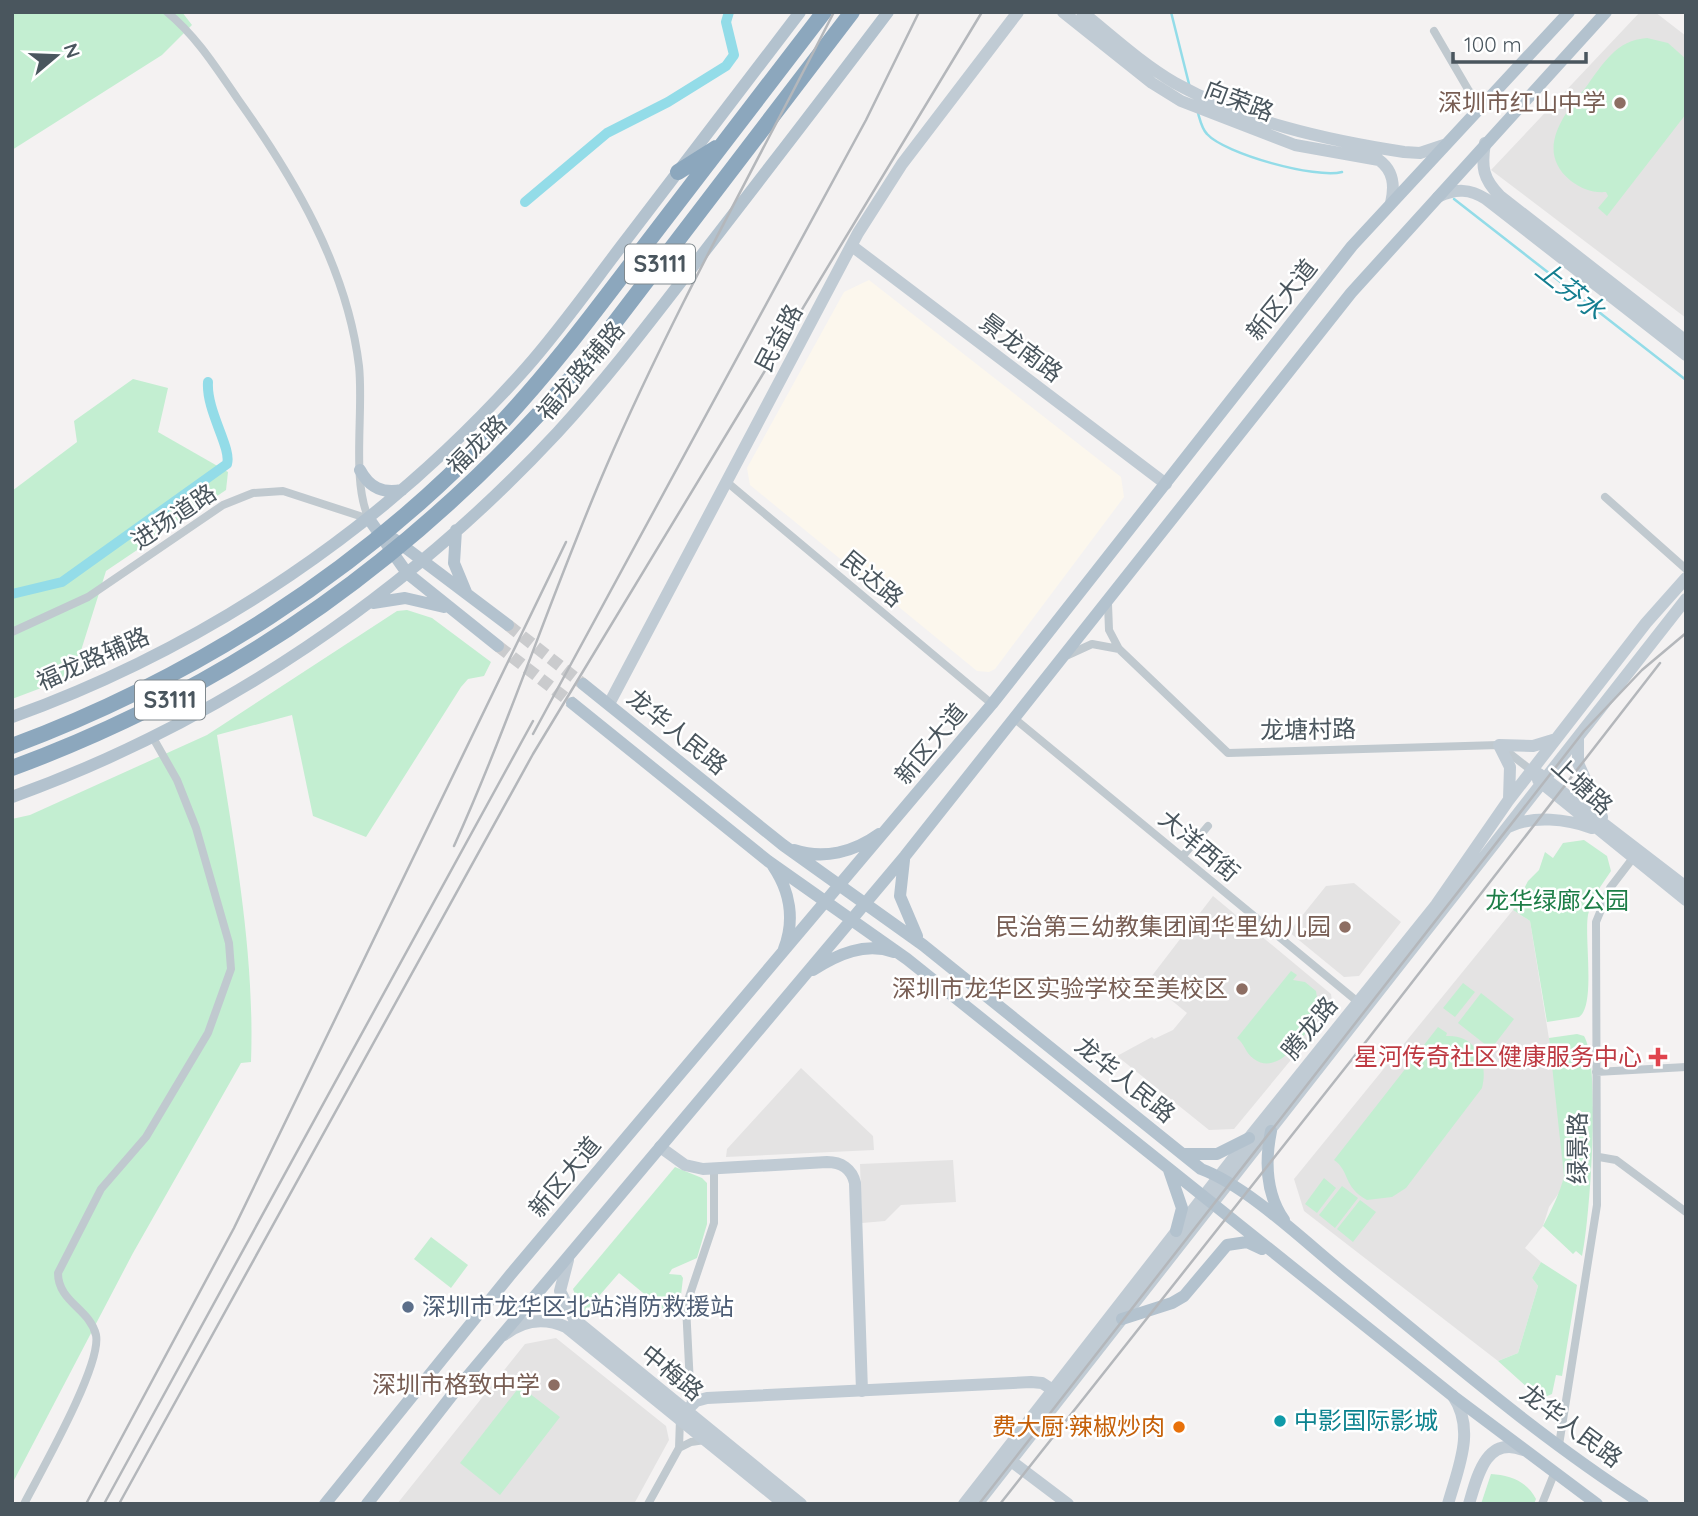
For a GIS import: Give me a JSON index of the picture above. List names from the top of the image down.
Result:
{
  "streets": {
    "highway": ["S3111", "福龙路"],
    "main road": [
      "向荣路",
      "新区大道",
      "民益路",
      "景龙南路",
      "福龙路辅路",
      "龙华人民路",
      "上塘路",
      "腾龙路",
      "中梅路"
    ],
    "street": [
      "进场道路",
      "民达路",
      "龙塘村路",
      "大洋西街",
      "绿景路"
    ]
  },
  "crossings": [
    ["向荣路", "新区大道"],
    ["新区大道", "景龙南路"],
    ["新区大道", "民达路"],
    ["新区大道", "龙塘村路"],
    ["新区大道", "龙华人民路"],
    ["新区大道", "大洋西街"],
    ["新区大道", "中梅路"],
    ["民益路", "景龙南路"],
    ["民益路", "民达路"],
    ["民益路", "龙华人民路"],
    ["福龙路辅路", "进场道路"],
    ["龙华人民路", "腾龙路"],
    ["龙华人民路", "绿景路"],
    ["上塘路", "腾龙路"],
    ["上塘路", "绿景路"],
    ["大洋西街", "腾龙路"]
  ],
  "water": ["上芬水"],
  "parks": ["龙华绿廊公园"],
  "places": {
    "other": [
      "深圳市红山中学",
      "民治第三幼教集团闻华里幼儿园",
      "深圳市龙华区实验学校至美校区",
      "深圳市龙华区北站消防救援站",
      "深圳市格致中学",
      "中影国际影城",
      "费大厨·辣椒炒肉"
    ],
    "health": ["星河传奇社区健康服务中心"]
  },
  "scale_bar": "100 m",
  "north": "right"
}
